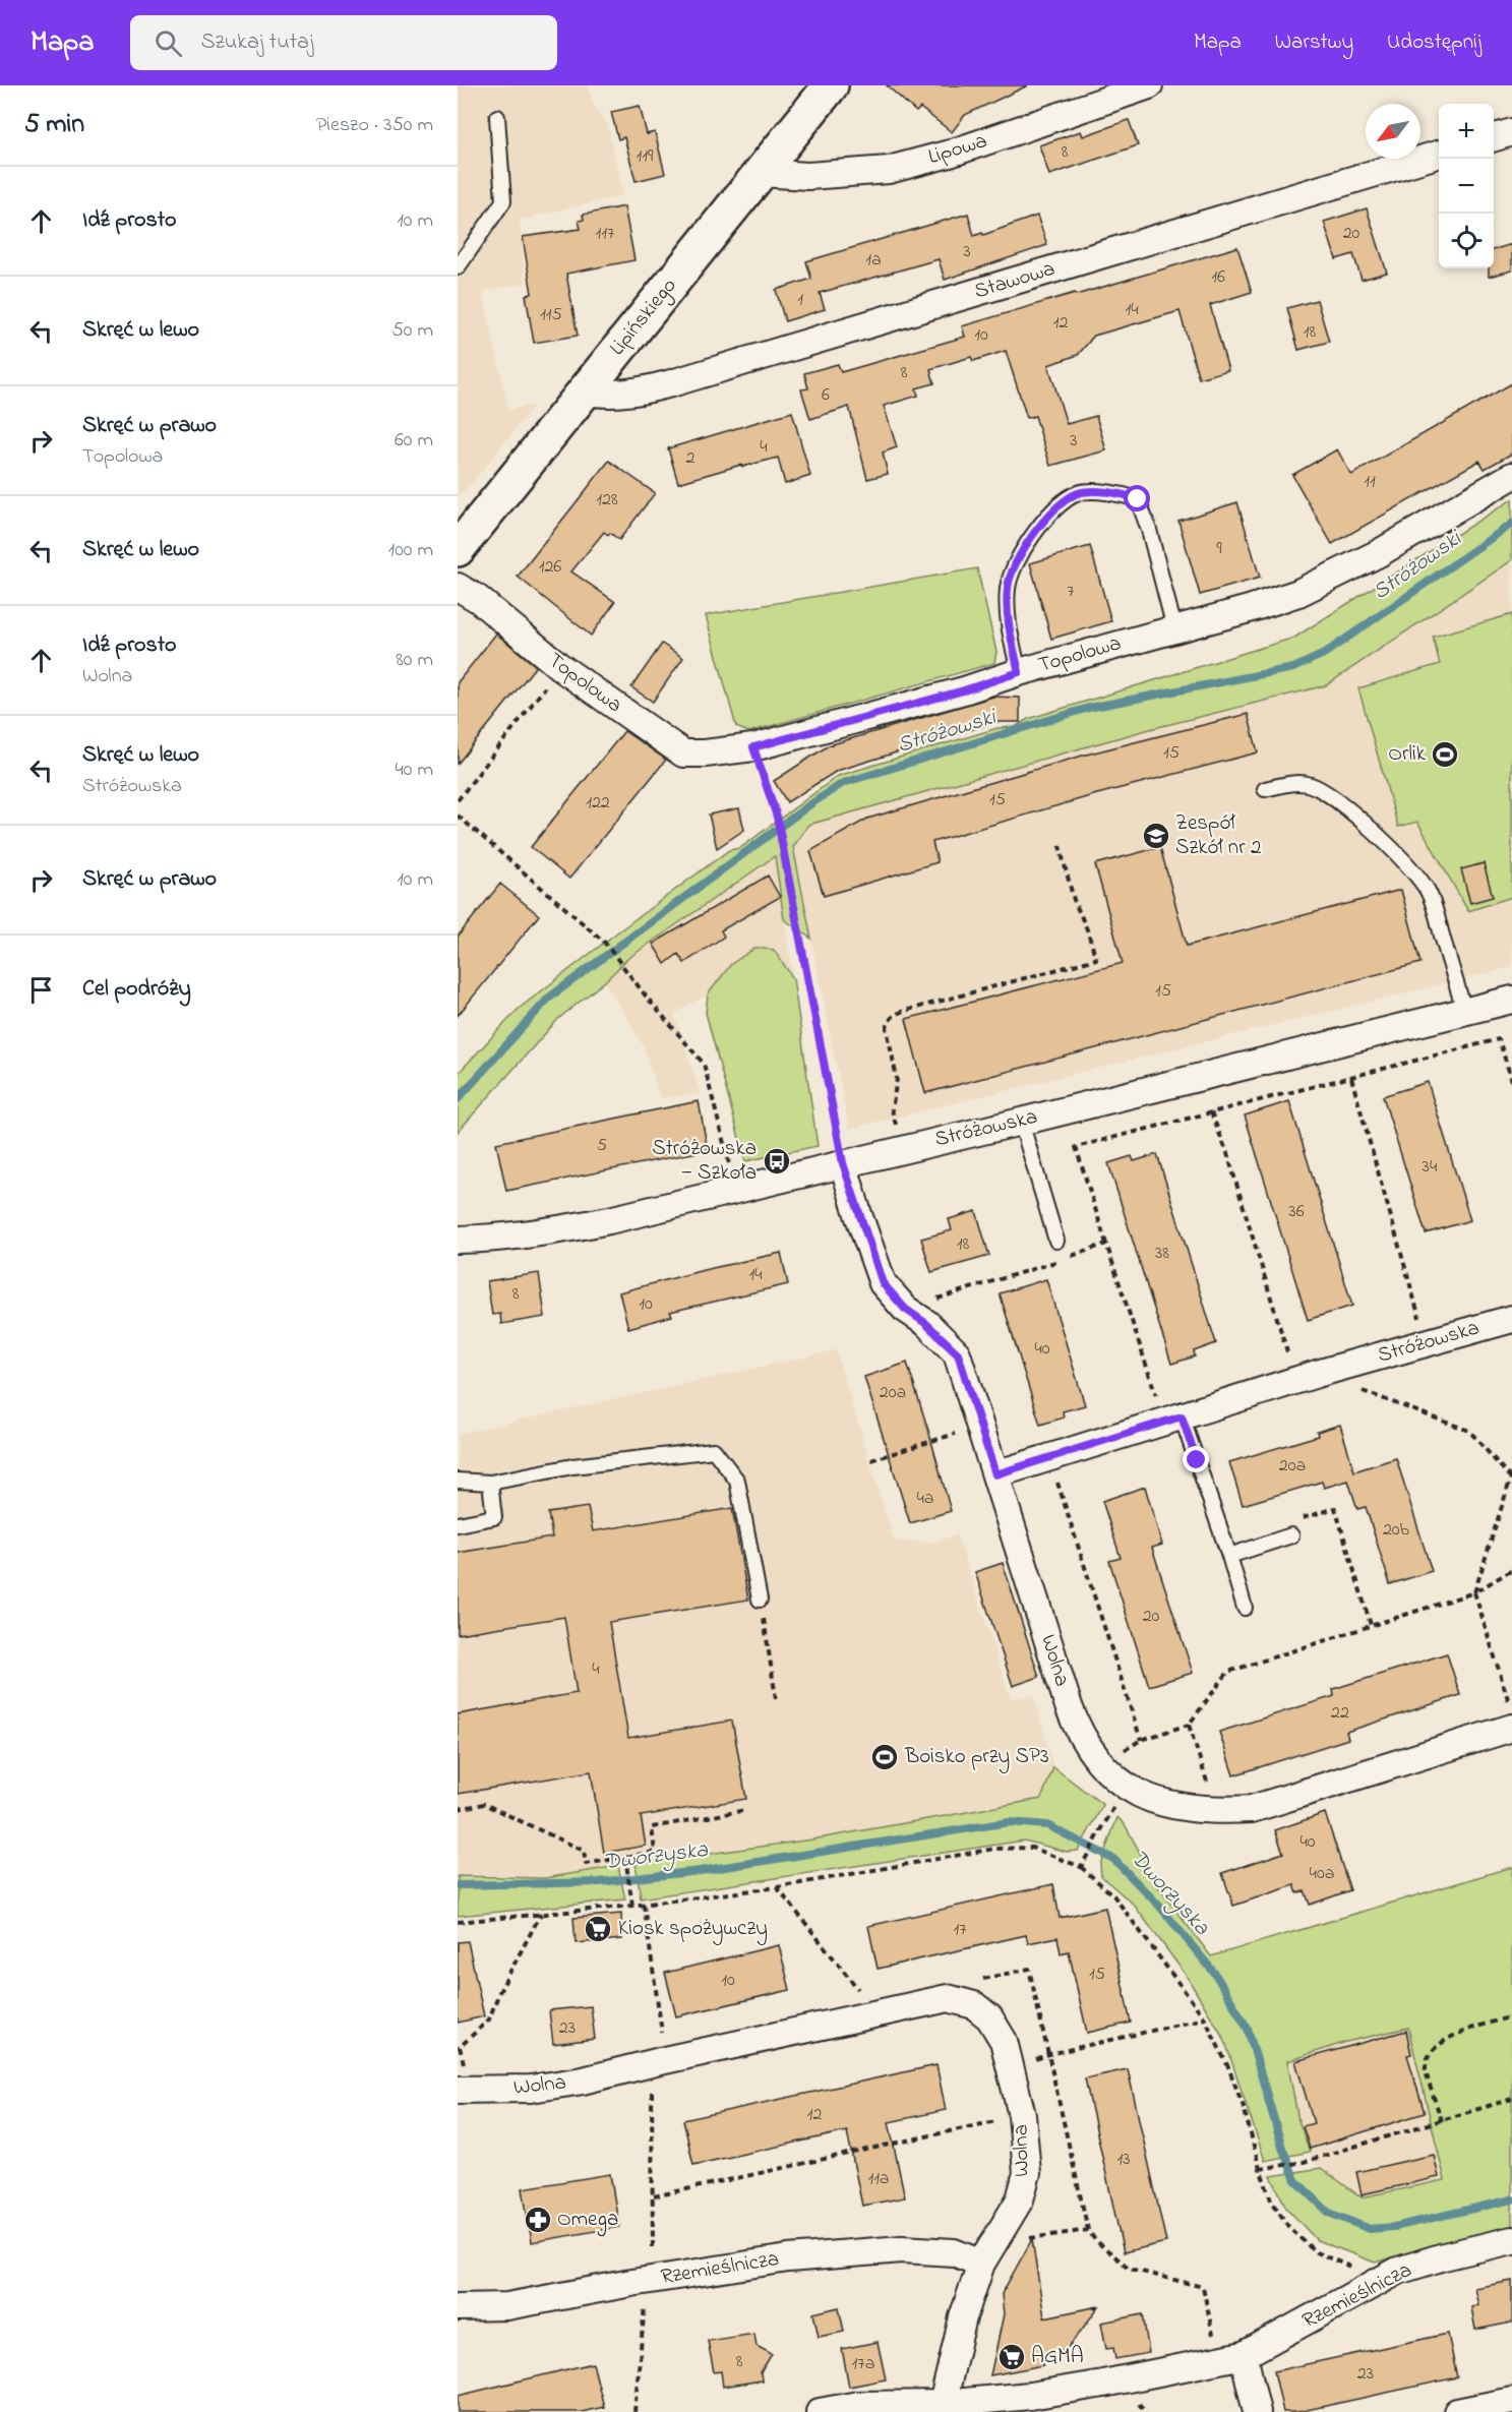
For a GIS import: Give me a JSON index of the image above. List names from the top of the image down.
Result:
{
  "streets": {
    "main road": ["Lipińskiego"],
    "street": [
      "Lipowa",
      "Stawowa",
      "Topolowa",
      "Stróżowska",
      "Wolna",
      "Rzemieślnicza"
    ]
  },
  "crossings": [
    ["Lipowa", "Lipińskiego"],
    ["Stawowa", "Lipińskiego"],
    ["Stróżowska", "Wolna"],
    ["Wolna", "Rzemieślnicza"]
  ],
  "water": ["Stróżowski", "Dworzyska"],
  "places": {
    "sports": ["Orlik", "Boisko przy SP3"],
    "school or university": ["Zespół Szkół nr 2"],
    "bus stop": ["Stróżowska — Szkoła"],
    "supermarket": ["Kiosk spożywczy", "AGMA"],
    "pharmacy": ["Omega"]
  },
  "house_numbers": [
    "8",
    "119",
    "117",
    "20",
    "3",
    "1a",
    "16",
    "1",
    "14",
    "115",
    "12",
    "18",
    "10",
    "8",
    "6",
    "3",
    "4",
    "2",
    "11",
    "128",
    "9",
    "126",
    "7",
    "15",
    "15",
    "122",
    "15",
    "5",
    "34",
    "36",
    "18",
    "38",
    "14",
    "8",
    "10",
    "40",
    "20a",
    "20a",
    "4a",
    "20b",
    "20",
    "4",
    "22",
    "40",
    "40a",
    "17",
    "15",
    "10",
    "23",
    "12",
    "13",
    "11a",
    "8",
    "17a",
    "23"
  ],
  "north": "bottom left",
  "page": {
    "header": "Mapa",
    "search": "Szukaj tutaj",
    "nav": ["Mapa", "Warstwy", "Udostępnij"],
    "heading": ["5 min", "Pieszo · 350 m"],
    "map_buttons": ["+", "−"],
    "list": [
      ["Idź prosto", "10 m"],
      ["Skręć w lewo", "50 m"],
      ["Skręć w prawo", "Topolowa", "60 m"],
      ["Skręć w lewo", "100 m"],
      ["Idź prosto", "Wolna", "80 m"],
      ["Skręć w lewo", "Stróżowska", "40 m"],
      ["Skręć w prawo", "10 m"],
      "Cel podróży"
    ]
  }
}
